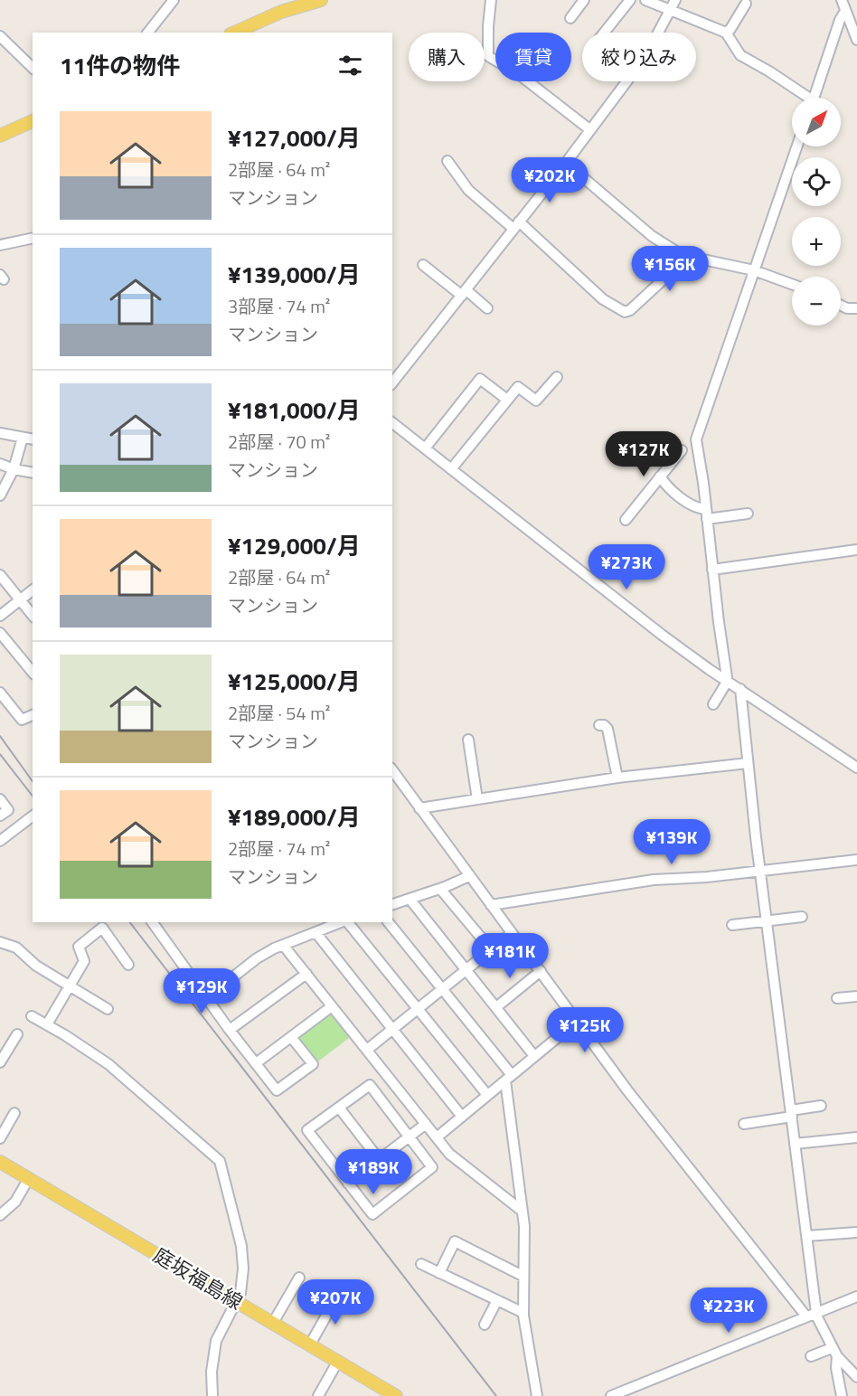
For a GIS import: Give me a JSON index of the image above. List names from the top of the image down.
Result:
{
  "streets": {
    "main road": ["庭坂福島線"]
  },
  "north": "top right",
  "page": {
    "chip": ["購入", "賃貸", "絞り込み"],
    "heading": "11件の物件",
    "map_buttons": ["+", "−"],
    "list": [
      {
        "name": "¥127,000/月",
        "note": "2部屋 · 64 m² · マンション"
      },
      {
        "name": "¥139,000/月",
        "note": "3部屋 · 74 m² · マンション"
      },
      {
        "name": "¥181,000/月",
        "note": "2部屋 · 70 m² · マンション"
      },
      {
        "name": "¥129,000/月",
        "note": "2部屋 · 64 m² · マンション"
      },
      {
        "name": "¥125,000/月",
        "note": "2部屋 · 54 m² · マンション"
      },
      {
        "name": "¥189,000/月",
        "note": "2部屋 · 74 m² · マンション"
      }
    ],
    "price": [
      "¥202K",
      "¥156K",
      "¥127K",
      "¥273K",
      "¥139K",
      "¥181K",
      "¥129K",
      "¥125K",
      "¥189K",
      "¥207K",
      "¥223K"
    ]
  }
}
